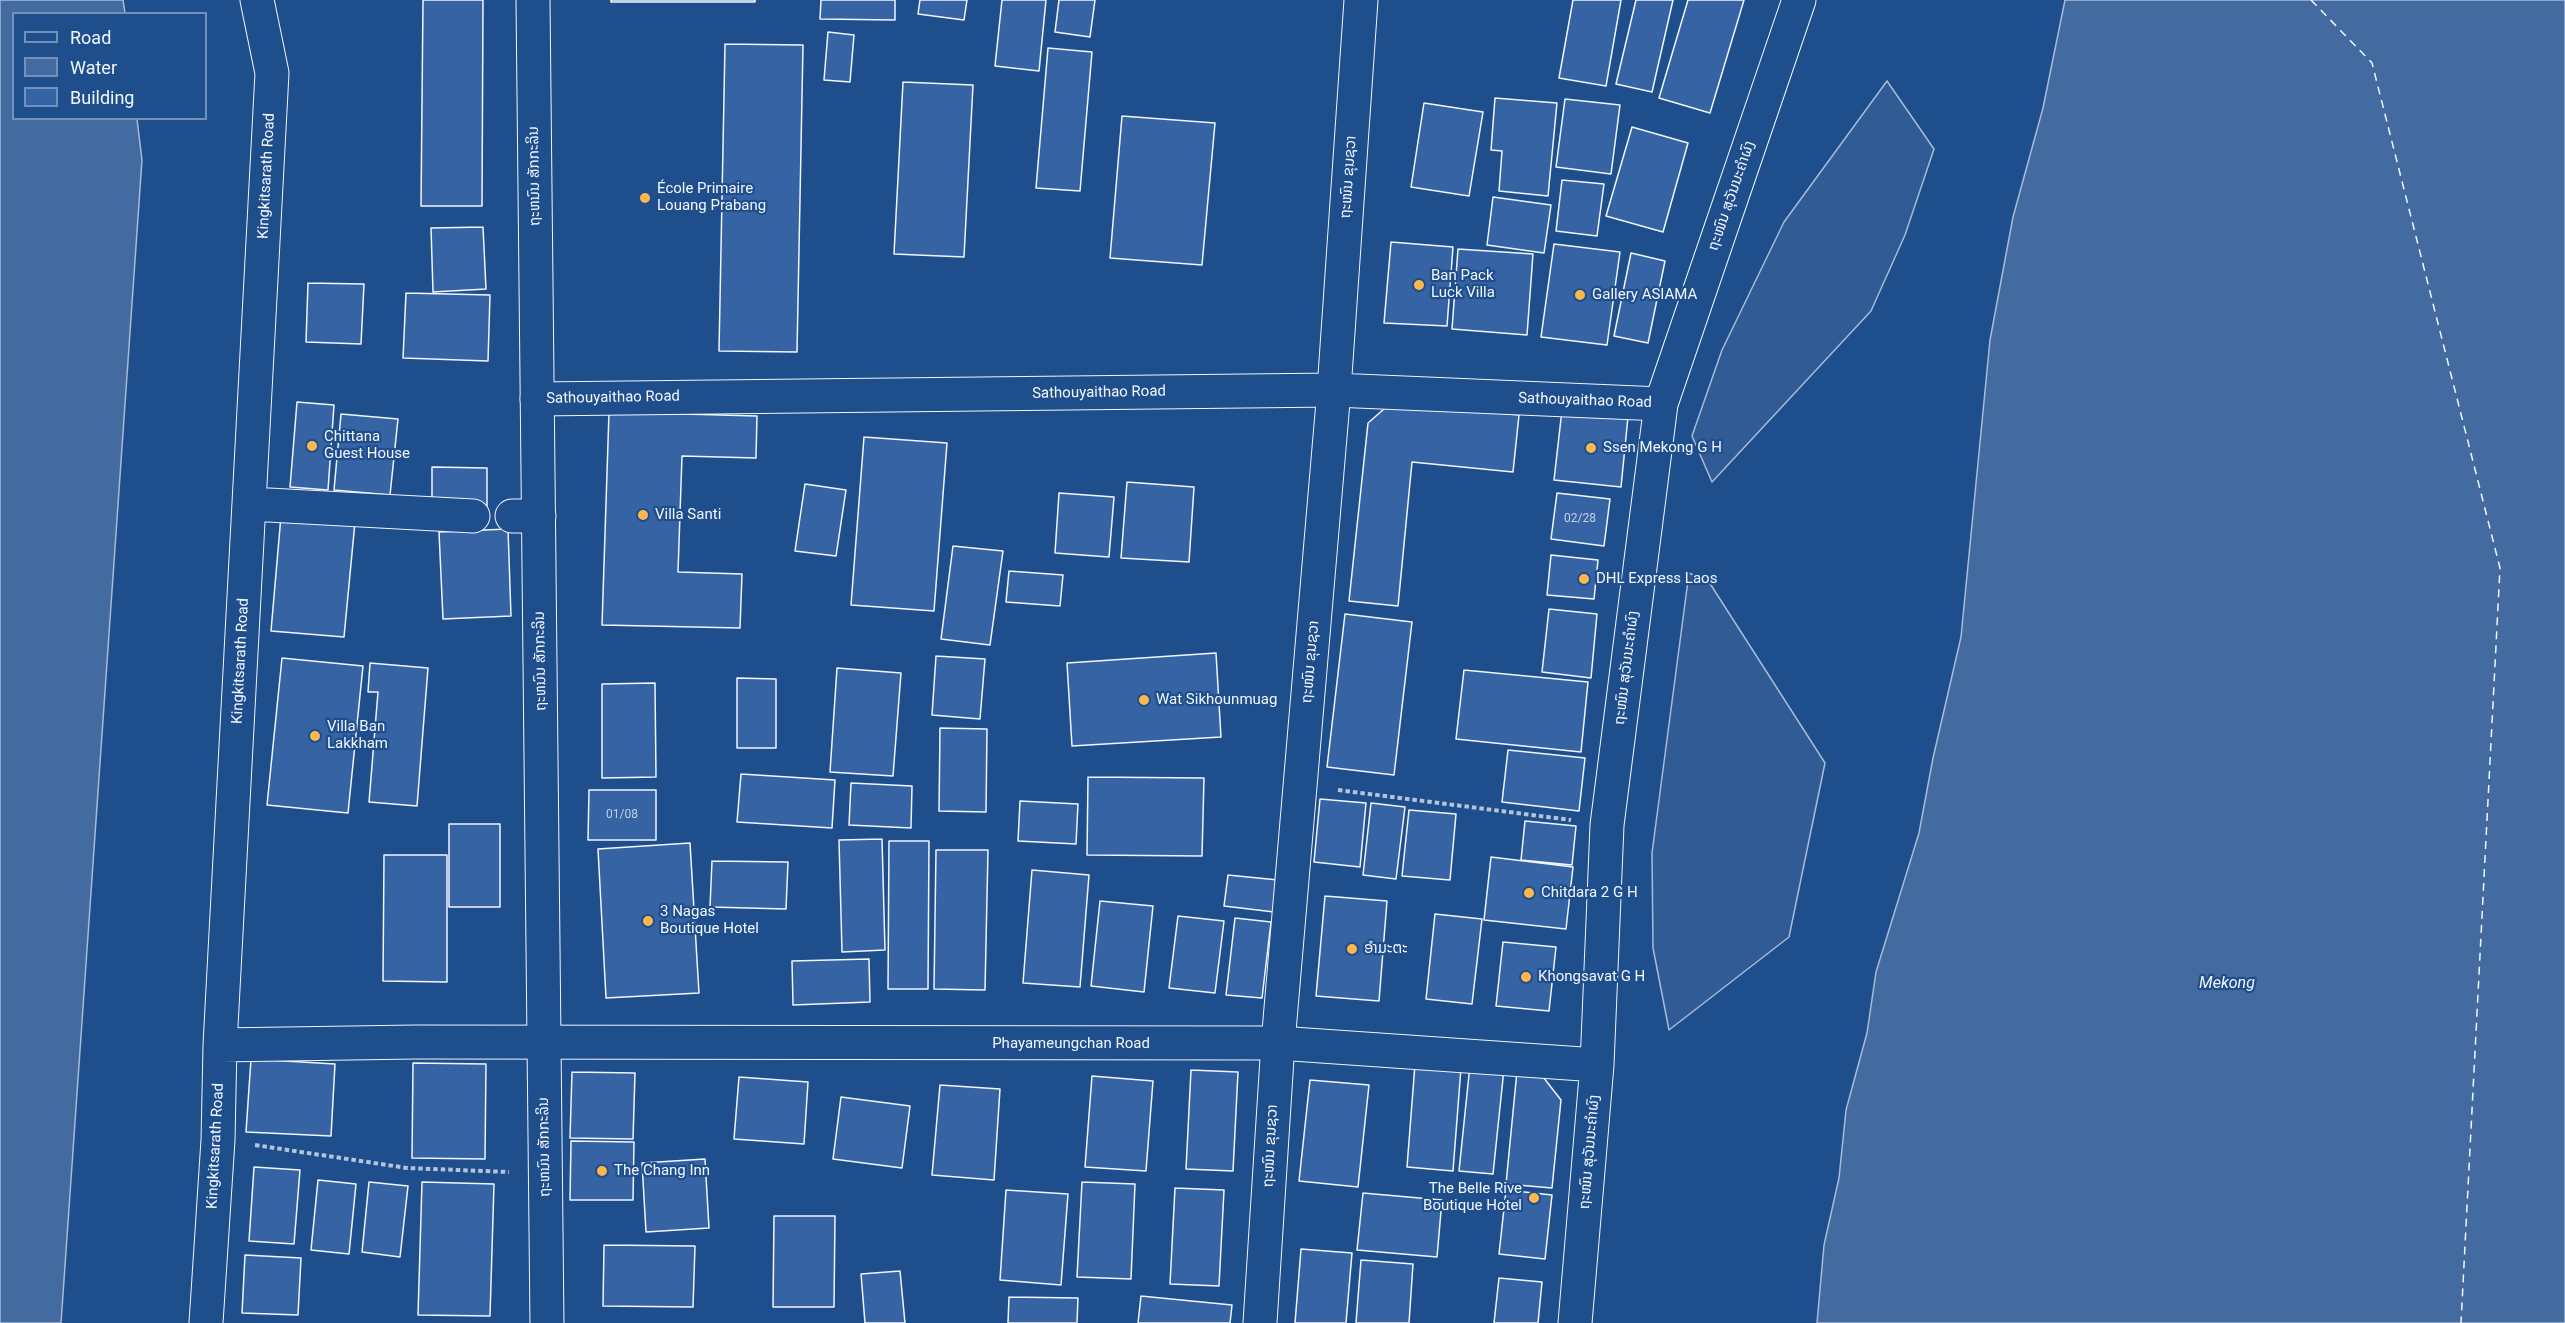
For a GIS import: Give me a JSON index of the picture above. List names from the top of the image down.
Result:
{
  "streets": {
    "street": [
      "Kingkitsarath Road",
      "ຖະຫນົນ ສັກກະລິນ",
      "ຖະໜົນ ຂຸນຊວາ",
      "ຖະໜົນ ສຸວັນນະຄໍາຜົງ",
      "Sathouyaithao Road",
      "Phayameungchan Road"
    ]
  },
  "crossings": [
    ["Kingkitsarath Road", "Phayameungchan Road"],
    ["ຖະຫນົນ ສັກກະລິນ", "Sathouyaithao Road"],
    ["ຖະຫນົນ ສັກກະລິນ", "Phayameungchan Road"],
    ["ຖະໜົນ ຂຸນຊວາ", "Sathouyaithao Road"],
    ["ຖະໜົນ ຂຸນຊວາ", "Phayameungchan Road"],
    ["ຖະໜົນ ສຸວັນນະຄໍາຜົງ", "Sathouyaithao Road"],
    ["ຖະໜົນ ສຸວັນນະຄໍາຜົງ", "Phayameungchan Road"]
  ],
  "water": ["Mekong"],
  "places": [
    "École Primaire Louang Prabang",
    "Ban Pack Luck Villa",
    "Gallery ASIAMA",
    "Chittana Guest House",
    "Ssen Mekong G H",
    "Villa Santi",
    "DHL Express Laos",
    "Wat Sikhounmuag",
    "Villa Ban Lakkham",
    "Chitdara 2 G H",
    "3 Nagas Boutique Hotel",
    "ອຳມະຕະ",
    "Khongsavat G H",
    "The Chang Inn",
    "The Belle Rive Boutique Hotel"
  ],
  "house_numbers": ["02/28", "01/08"],
  "legend": ["Road", "Water", "Building"]
}
